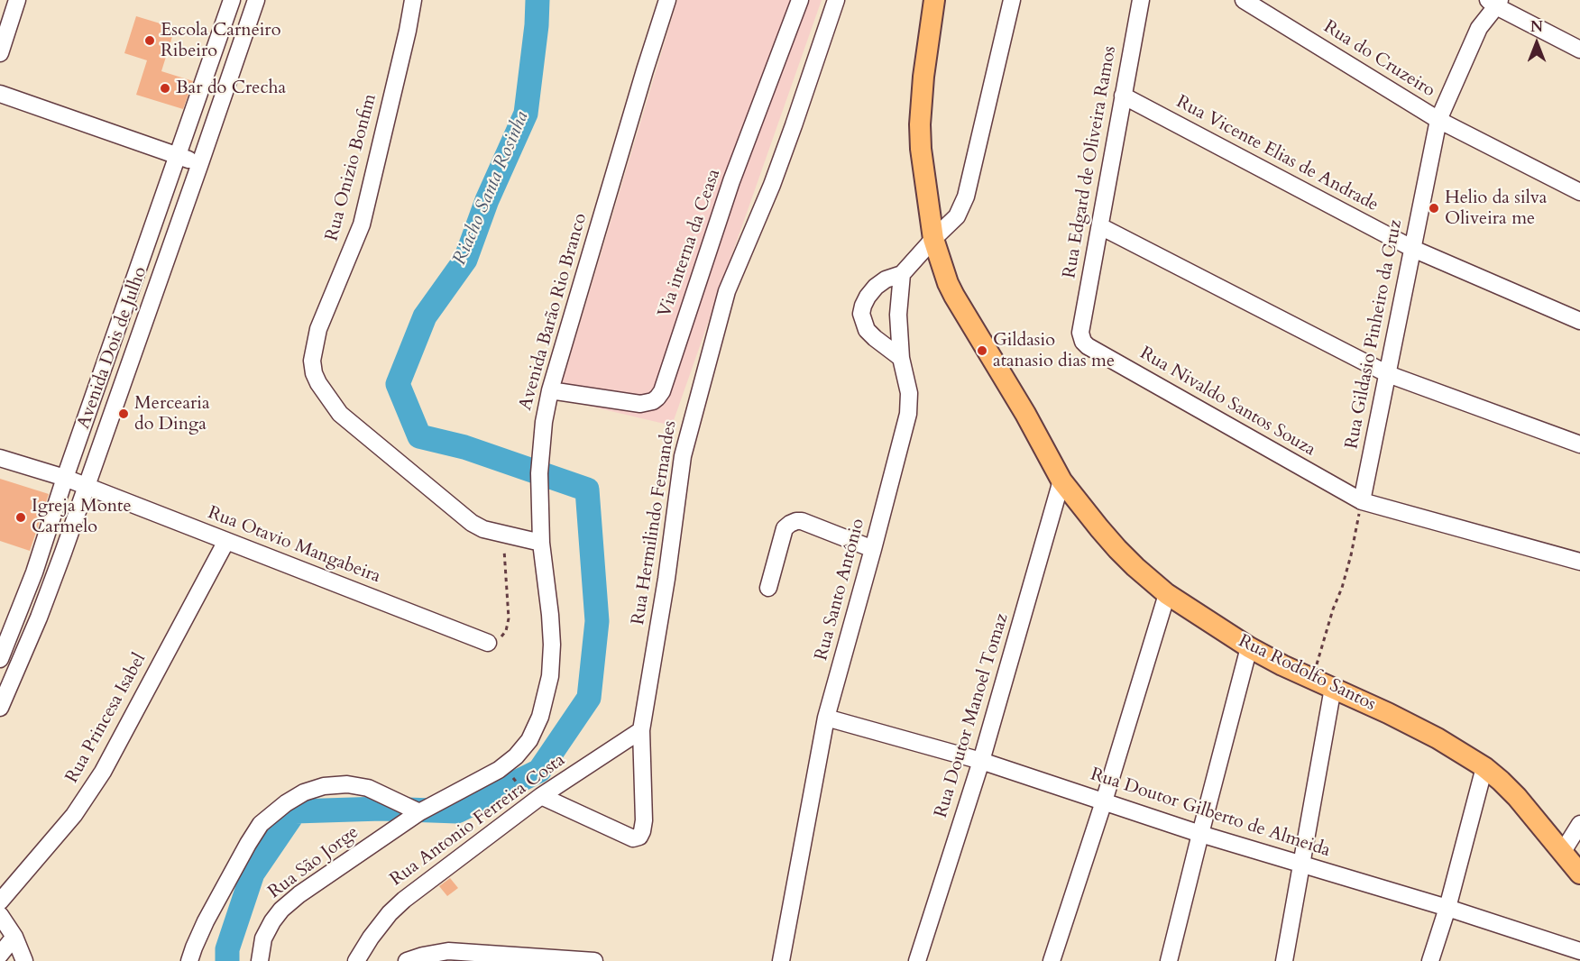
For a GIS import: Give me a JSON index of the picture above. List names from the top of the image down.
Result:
{
  "streets": {
    "main road": ["Rua Rodolfo Santos"],
    "street": [
      "Rua do Cruzeiro",
      "Rua Vicente Elias de Andrade",
      "Rua Edgard de Oliveira Ramos",
      "Rua Onizio Bonfim",
      "Via interna da Ceasa",
      "Avenida Barão Rio Branco",
      "Rua Gildasio Pinheiro da Cruz",
      "Avenida Dois de Julho",
      "Rua Nivaldo Santos Souza",
      "Rua Hermilindo Fernandes",
      "Rua Otavio Mangabeira",
      "Rua Santo Antônio",
      "Rua Doutor Manoel Tomaz",
      "Rua Princesa Isabel",
      "Rua Doutor Gilberto de Almeida",
      "Rua Antonio Ferreira Costa",
      "Rua São Jorge"
    ]
  },
  "crossings": [
    ["Rua do Cruzeiro", "Rua Gildasio Pinheiro da Cruz"],
    ["Rua Vicente Elias de Andrade", "Rua Edgard de Oliveira Ramos"],
    ["Rua Vicente Elias de Andrade", "Rua Gildasio Pinheiro da Cruz"],
    ["Rua Edgard de Oliveira Ramos", "Rua Nivaldo Santos Souza"],
    ["Rua Onizio Bonfim", "Avenida Barão Rio Branco"],
    ["Via interna da Ceasa", "Avenida Barão Rio Branco"],
    ["Avenida Barão Rio Branco", "Rua São Jorge"],
    ["Rua Gildasio Pinheiro da Cruz", "Rua Nivaldo Santos Souza"],
    ["Avenida Dois de Julho", "Rua Otavio Mangabeira"],
    ["Rua Hermilindo Fernandes", "Rua Antonio Ferreira Costa"],
    ["Rua Otavio Mangabeira", "Rua Princesa Isabel"],
    ["Rua Santo Antônio", "Rua Doutor Gilberto de Almeida"],
    ["Rua Rodolfo Santos", "Rua Doutor Manoel Tomaz"],
    ["Rua Doutor Manoel Tomaz", "Rua Doutor Gilberto de Almeida"]
  ],
  "water": ["Riacho Santa Rosinha"],
  "places": [
    "Escola Carneiro Ribeiro",
    "Bar do Crecha",
    "Helio da silva Oliveira me",
    "Gildasio atanasio dias me",
    "Mercearia do Dinga",
    "Igreja Monte Carmelo"
  ],
  "north": "top"
}
